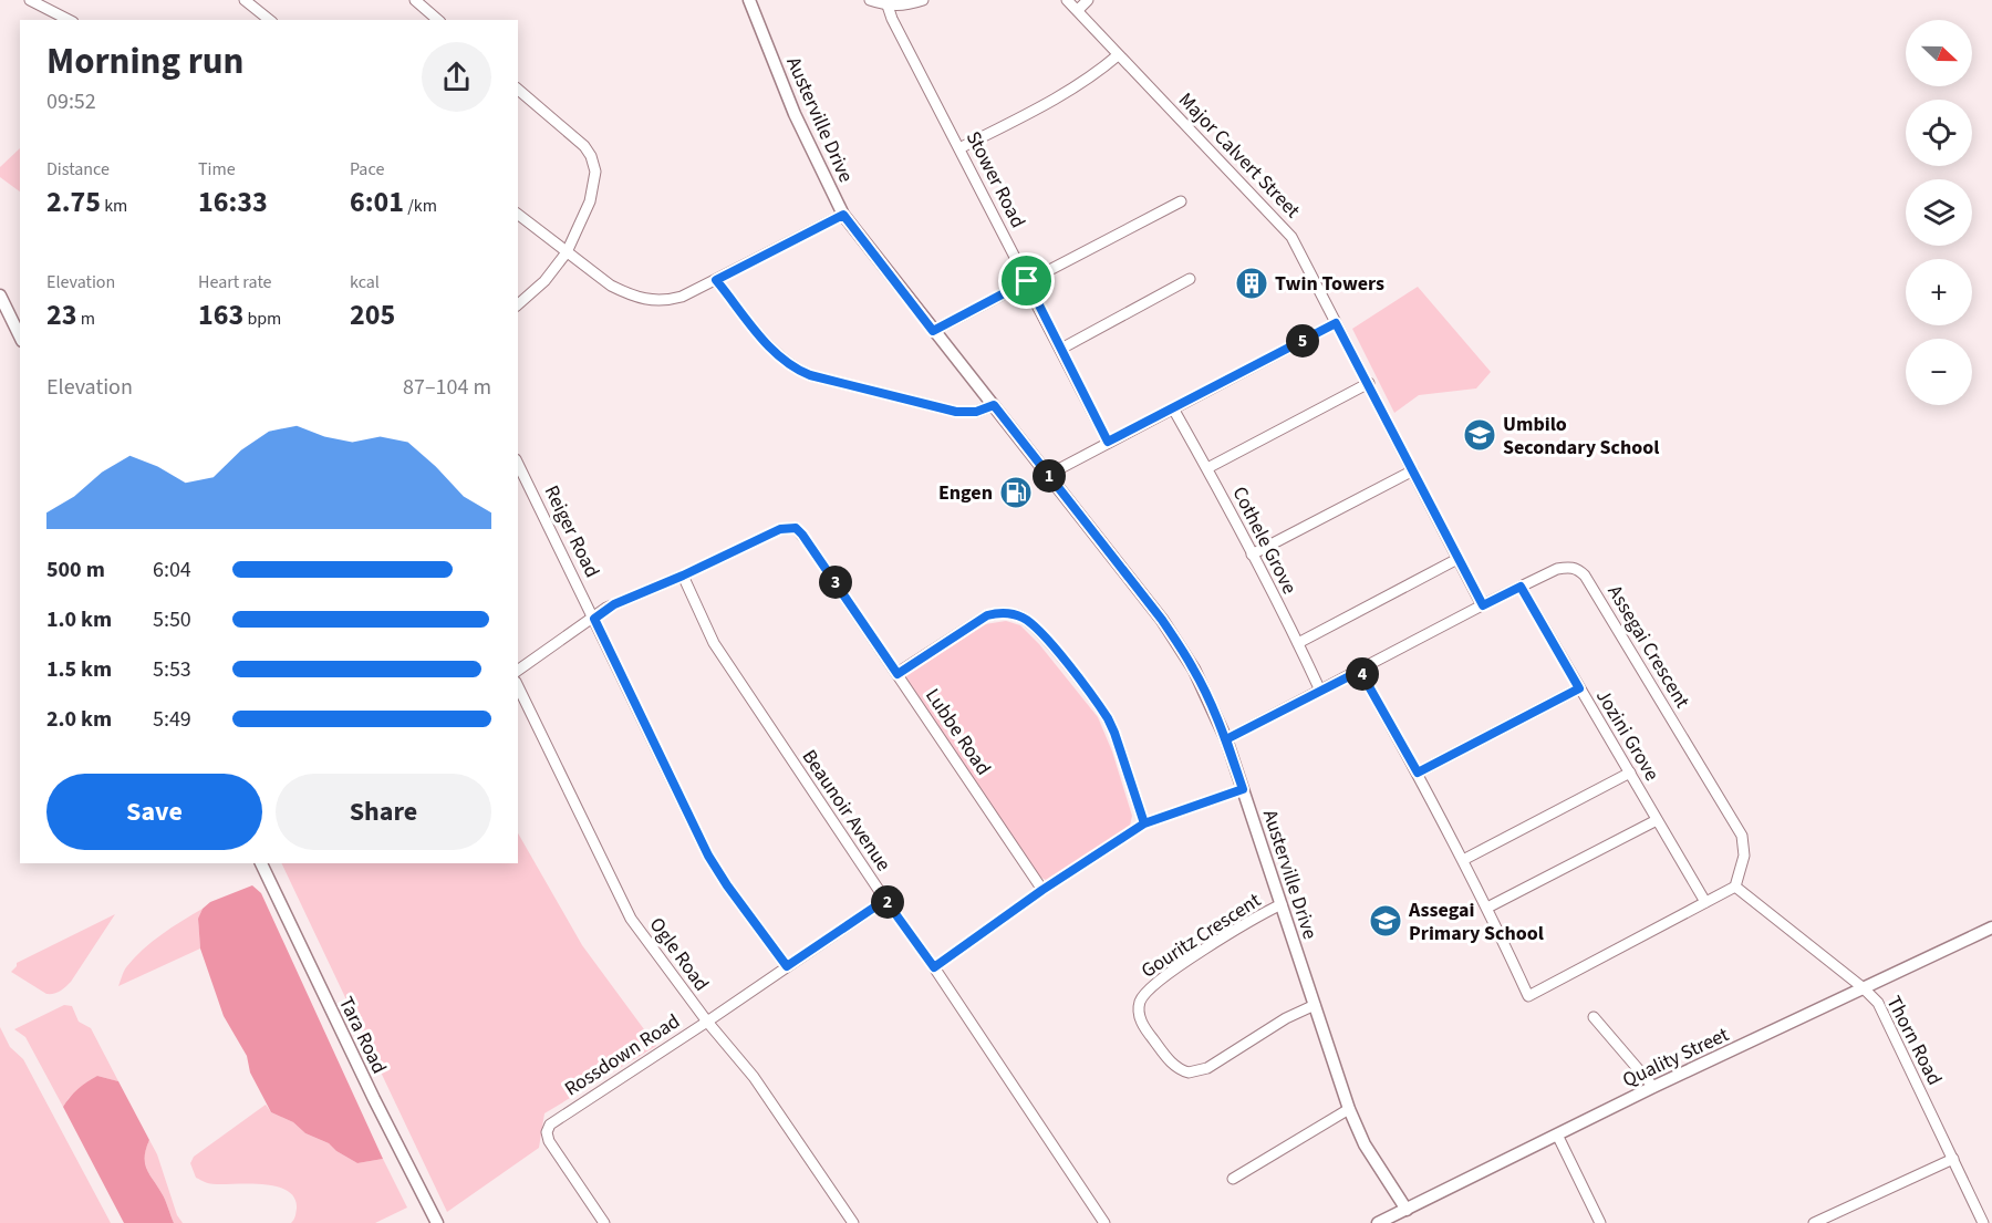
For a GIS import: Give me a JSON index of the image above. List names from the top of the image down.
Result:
{
  "streets": {
    "street": [
      "Austerville Drive",
      "Major Calvert Street",
      "Stower Road",
      "Reiger Road",
      "Cothele Grove",
      "Assegai Crescent",
      "Lubbe Road",
      "Jozini Grove",
      "Beaunoir Avenue",
      "Gouritz Crescent",
      "Ogle Road",
      "Tara Road",
      "Thorn Road",
      "Rossdown Road",
      "Quality Street"
    ]
  },
  "crossings": [
    ["Austerville Drive", "Assegai Crescent"],
    ["Austerville Drive", "Gouritz Crescent"],
    ["Austerville Drive", "Quality Street"],
    ["Major Calvert Street", "Assegai Crescent"],
    ["Reiger Road", "Lubbe Road"],
    ["Reiger Road", "Rossdown Road"],
    ["Cothele Grove", "Assegai Crescent"],
    ["Assegai Crescent", "Jozini Grove"],
    ["Assegai Crescent", "Thorn Road"],
    ["Lubbe Road", "Beaunoir Avenue"],
    ["Beaunoir Avenue", "Rossdown Road"],
    ["Ogle Road", "Rossdown Road"],
    ["Thorn Road", "Quality Street"]
  ],
  "places": {
    "building": ["Twin Towers"],
    "school or university": ["Umbilo Secondary School", "Assegai Primary School"],
    "fuel station": ["Engen"]
  },
  "north": "right",
  "page": {
    "map_buttons": ["+", "−"],
    "heading": ["Morning run", "09:52"],
    "stats": [
      ["Distance", "2.75 km"],
      ["Time", "16:33"],
      ["Pace", "6:01 /km"],
      ["Elevation", "23 m"],
      ["Heart rate", "163 bpm"],
      ["kcal", "205"]
    ],
    "pins": [
      "5",
      "1",
      "3",
      "4",
      "2"
    ],
    "chart": ["Elevation", "87–104 m"],
    "list": [
      {
        "name": "500 m",
        "note": "6:04"
      },
      {
        "name": "1.0 km",
        "note": "5:50"
      },
      {
        "name": "1.5 km",
        "note": "5:53"
      },
      {
        "name": "2.0 km",
        "note": "5:49"
      }
    ],
    "buttons": ["Save", "Share"]
  }
}
